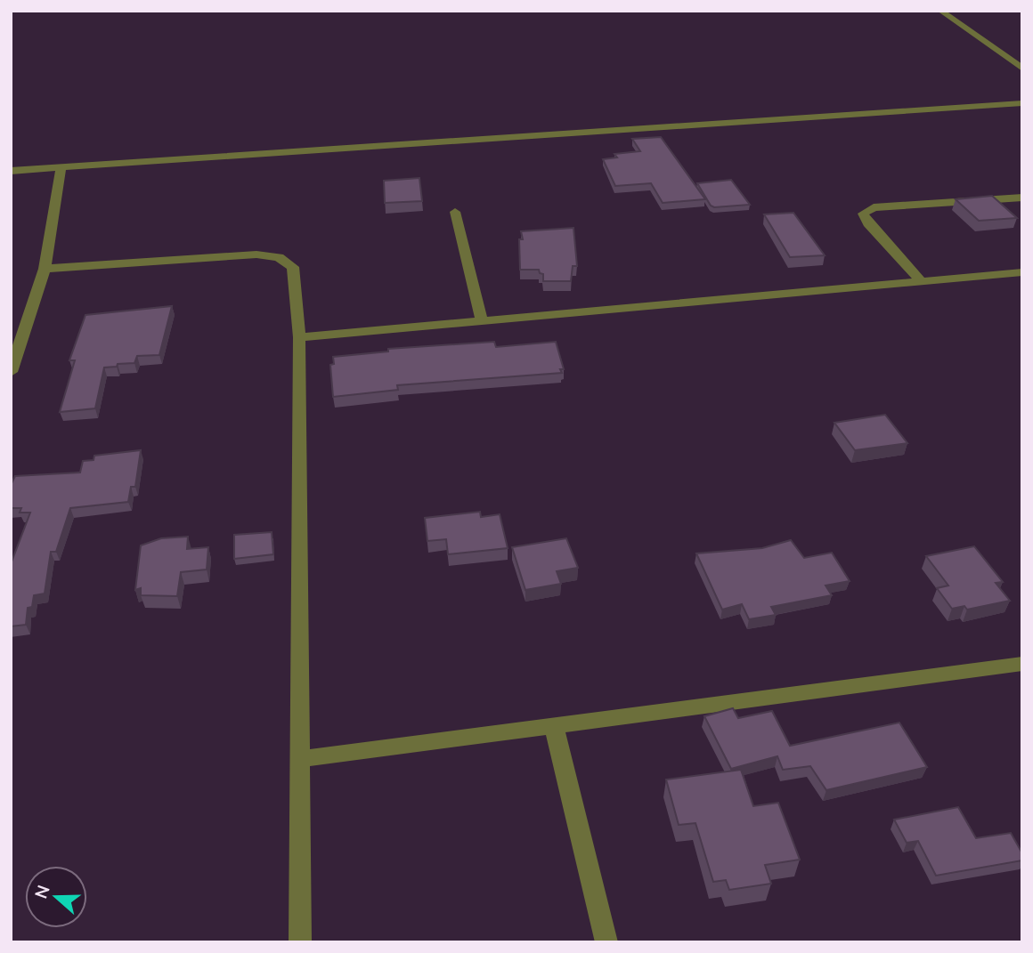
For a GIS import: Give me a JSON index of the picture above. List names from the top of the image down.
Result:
{
  "north": "left"
}
